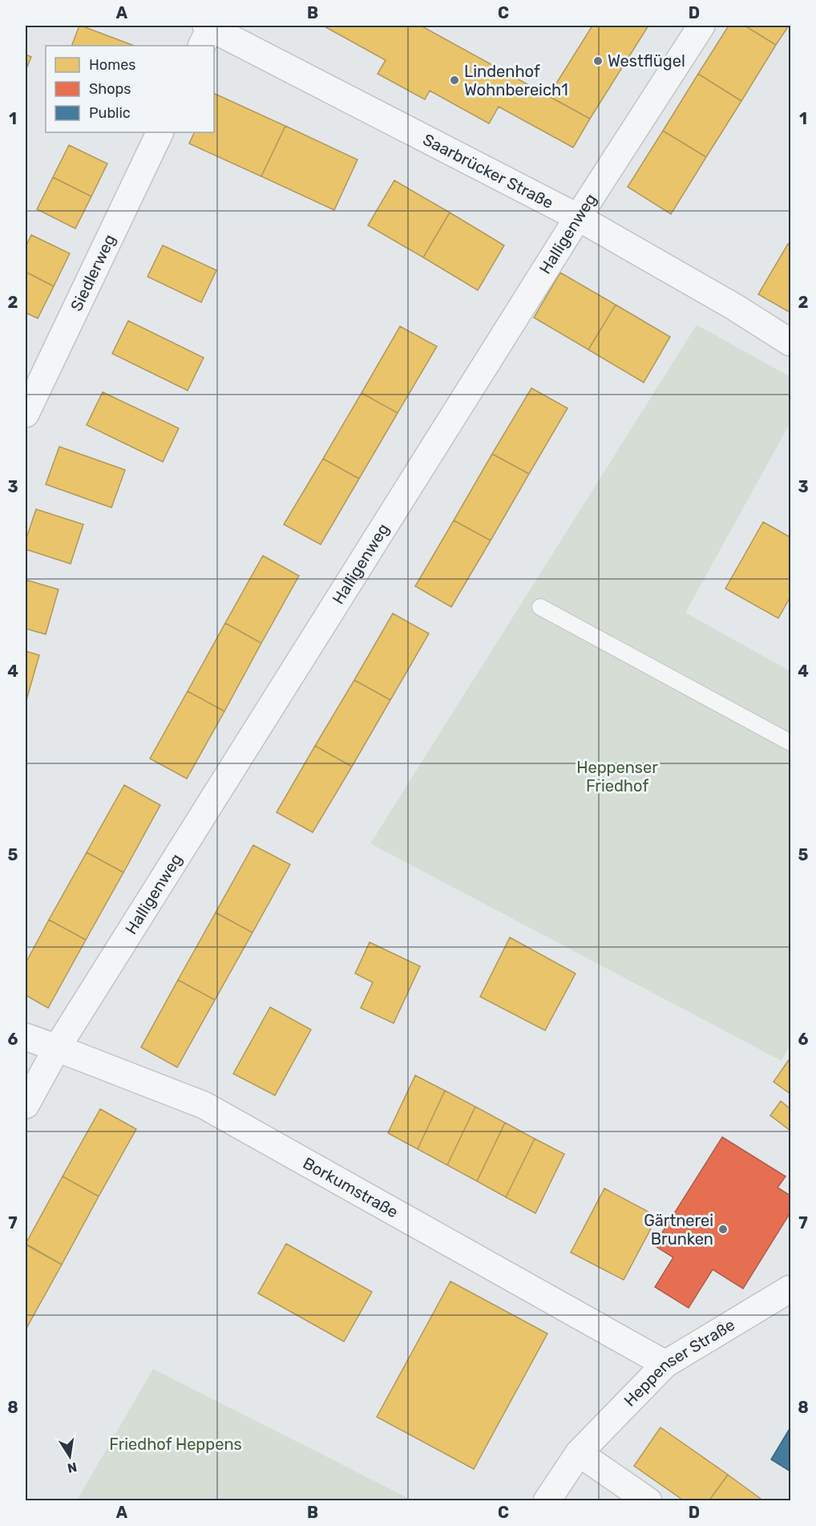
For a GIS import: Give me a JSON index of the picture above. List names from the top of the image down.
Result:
{
  "streets": {
    "street": [
      "Saarbrücker Straße",
      "Halligenweg",
      "Siedlerweg",
      "Borkumstraße",
      "Heppenser Straße"
    ]
  },
  "crossings": [
    ["Saarbrücker Straße", "Halligenweg"],
    ["Halligenweg", "Borkumstraße"],
    ["Borkumstraße", "Heppenser Straße"]
  ],
  "parks": ["Heppenser Friedhof", "Friedhof Heppens"],
  "places": ["Westflügel", "Lindenhof Wohnbereich1", "Gärtnerei Brunken"],
  "legend": ["Homes", "Shops", "Public"],
  "north": "bottom",
  "grid": {
    "columns": [
      "A",
      "B",
      "C",
      "D"
    ],
    "rows": [
      "1",
      "2",
      "3",
      "4",
      "5",
      "6",
      "7",
      "8"
    ]
  }
}
